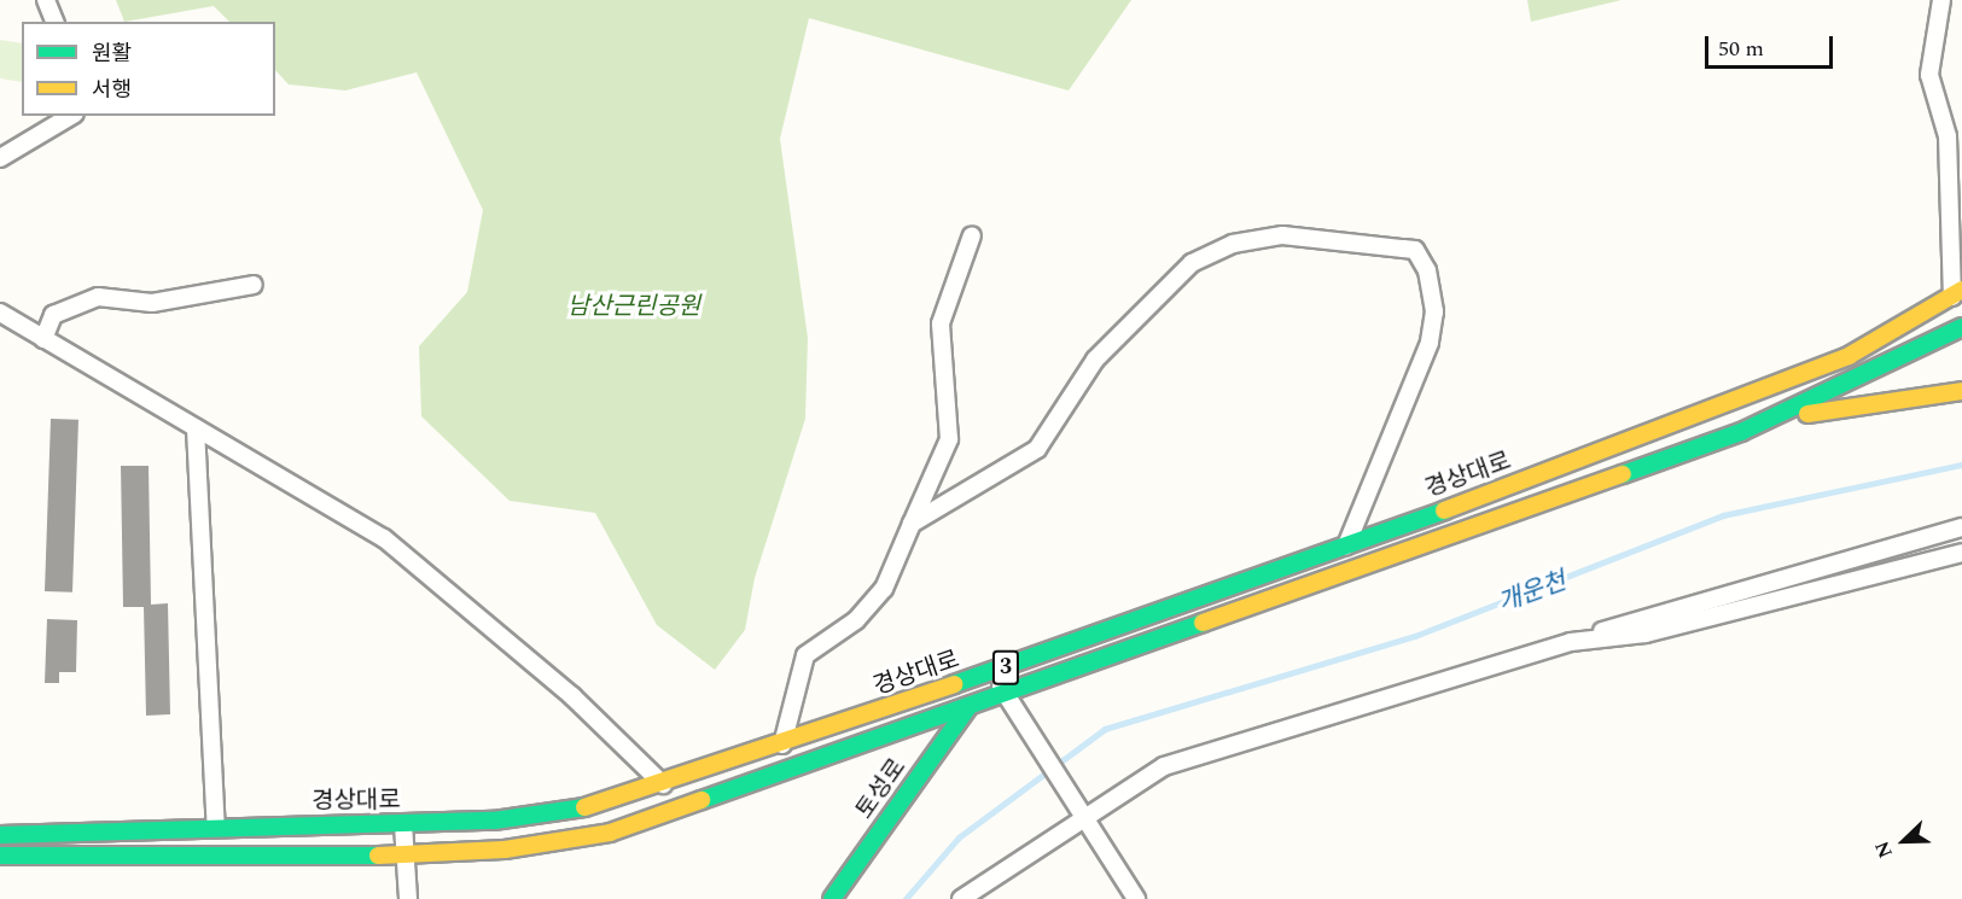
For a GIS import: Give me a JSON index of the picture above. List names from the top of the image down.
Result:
{
  "streets": {
    "main road": ["경상대로", "3", "토성로"]
  },
  "crossings": [
    ["경상대로", "토성로"]
  ],
  "water": ["개운천"],
  "parks": ["남산근린공원"],
  "legend": ["원활", "서행"],
  "scale_bar": "50 m",
  "north": "bottom left"
}
